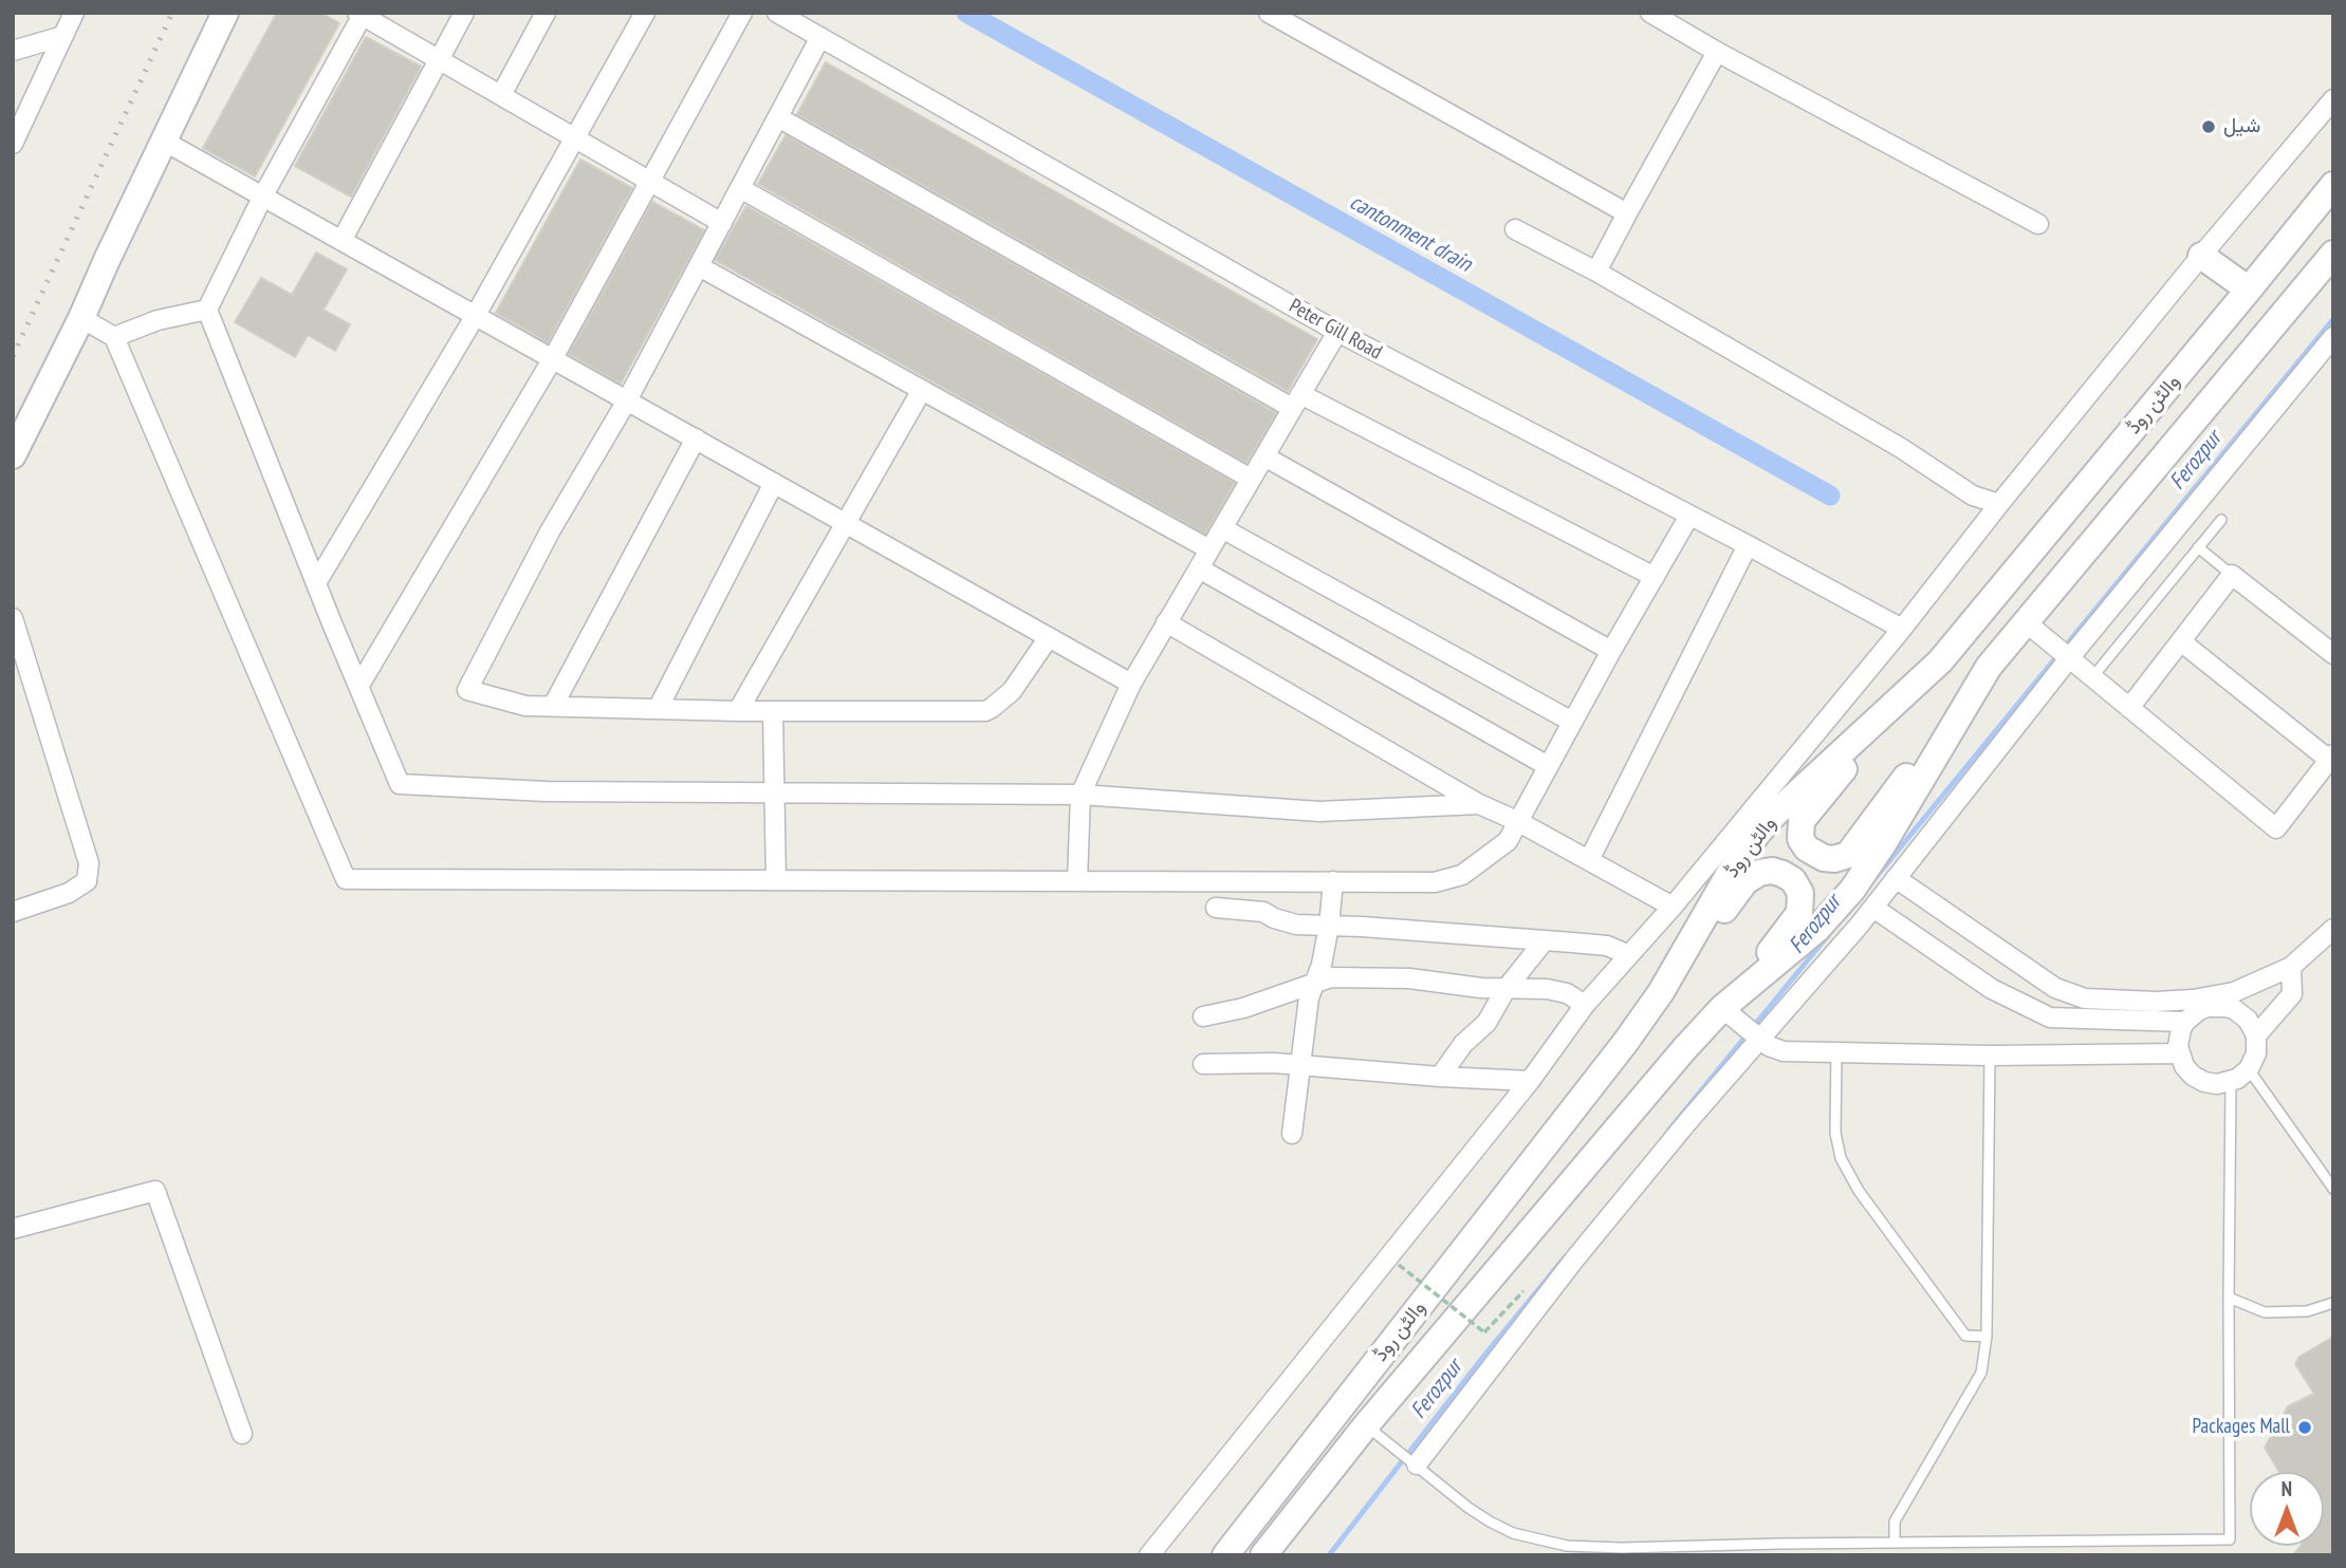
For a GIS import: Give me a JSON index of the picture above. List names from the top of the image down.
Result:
{
  "streets": {
    "main road": ["والٹن روڈ"],
    "street": ["Peter Gill Road"]
  },
  "water": ["cantonment drain", "Ferozpur"],
  "places": ["شیل", "Packages Mall"],
  "north": "top"
}
